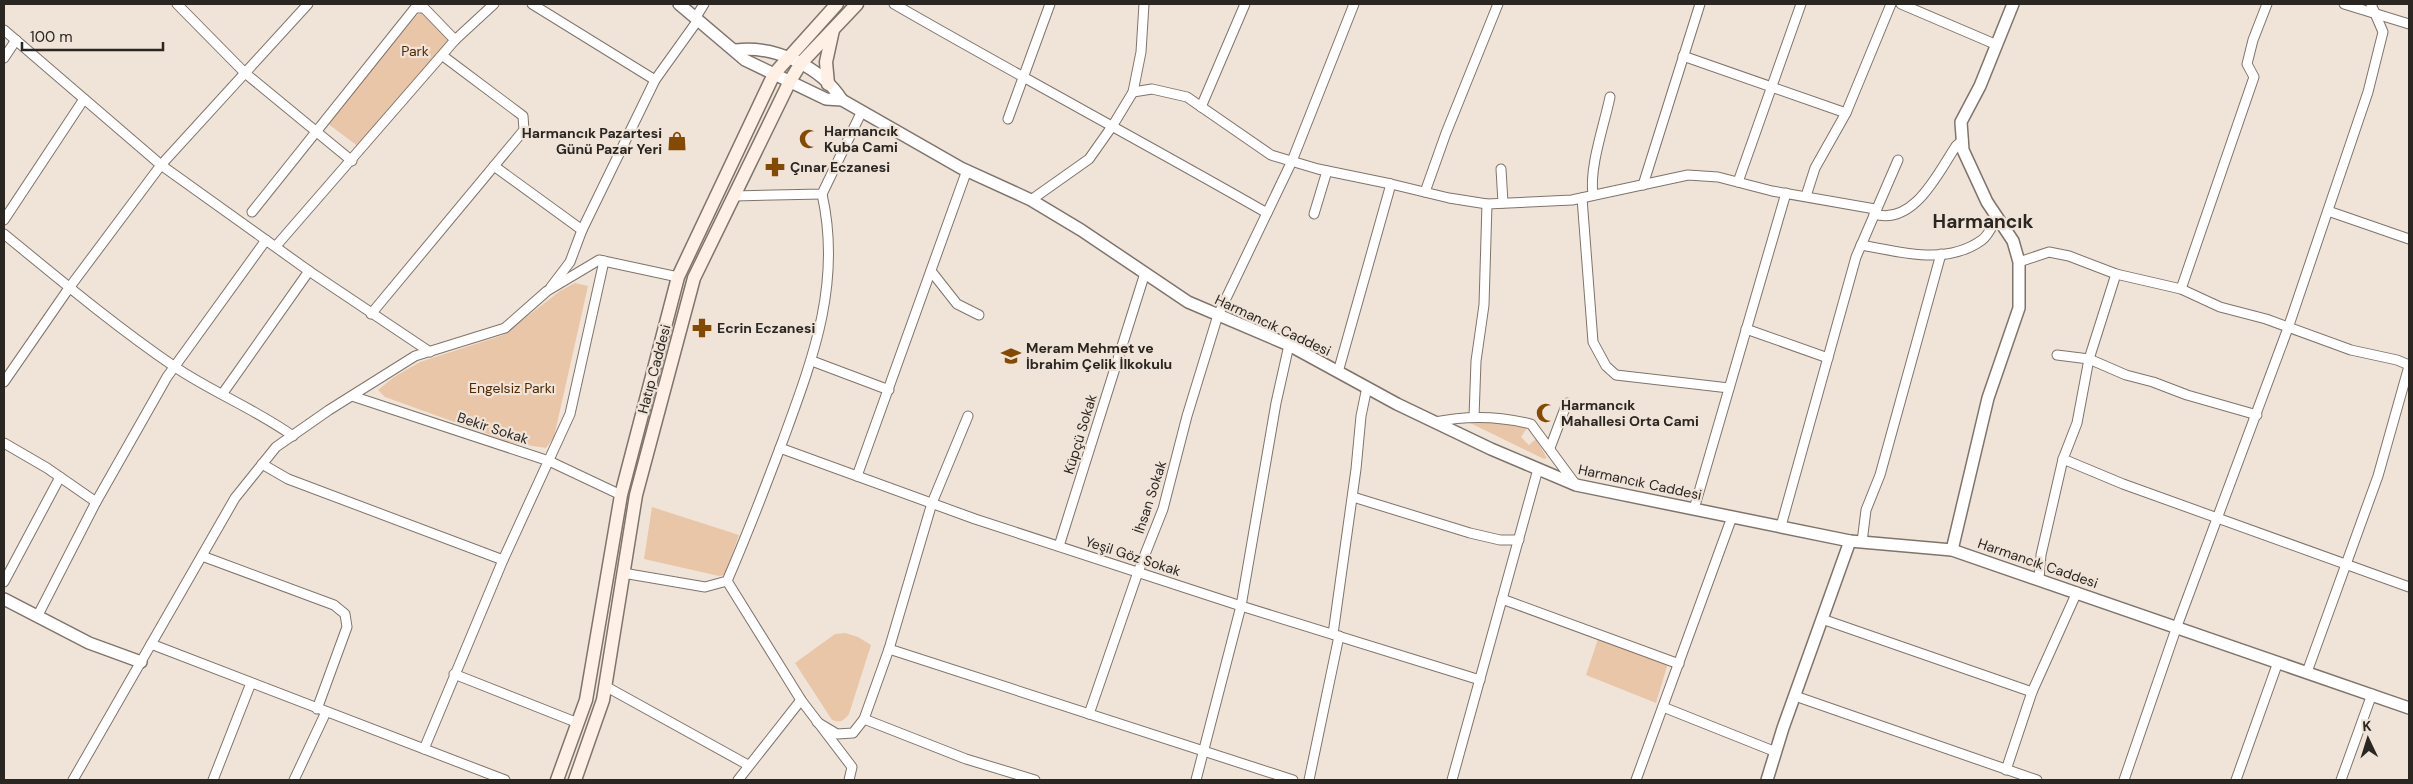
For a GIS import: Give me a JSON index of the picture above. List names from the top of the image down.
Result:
{
  "streets": {
    "main road": ["Hatıp Caddesi"],
    "street": [
      "Harmancık Caddesi",
      "Bekir Sokak",
      "Küpçü Sokak",
      "İhsan Sokak",
      "Yeşil Göz Sokak"
    ]
  },
  "crossings": [
    ["Harmancık Caddesi", "Küpçü Sokak"],
    ["Harmancık Caddesi", "İhsan Sokak"],
    ["Hatıp Caddesi", "Bekir Sokak"],
    ["Küpçü Sokak", "Yeşil Göz Sokak"],
    ["İhsan Sokak", "Yeşil Göz Sokak"]
  ],
  "districts": ["Harmancık"],
  "parks": ["Park", "Engelsiz Parkı"],
  "places": {
    "mosque": ["Harmancık Kuba Cami", "Harmancık Mahallesi Orta Cami"],
    "shop": ["Harmancık Pazartesi Günü Pazar Yeri"],
    "pharmacy": ["Çınar Eczanesi", "Ecrin Eczanesi"],
    "school or university": ["Meram Mehmet ve İbrahim Çelik İlkokulu"]
  },
  "scale_bar": "100 m",
  "north": "top"
}
